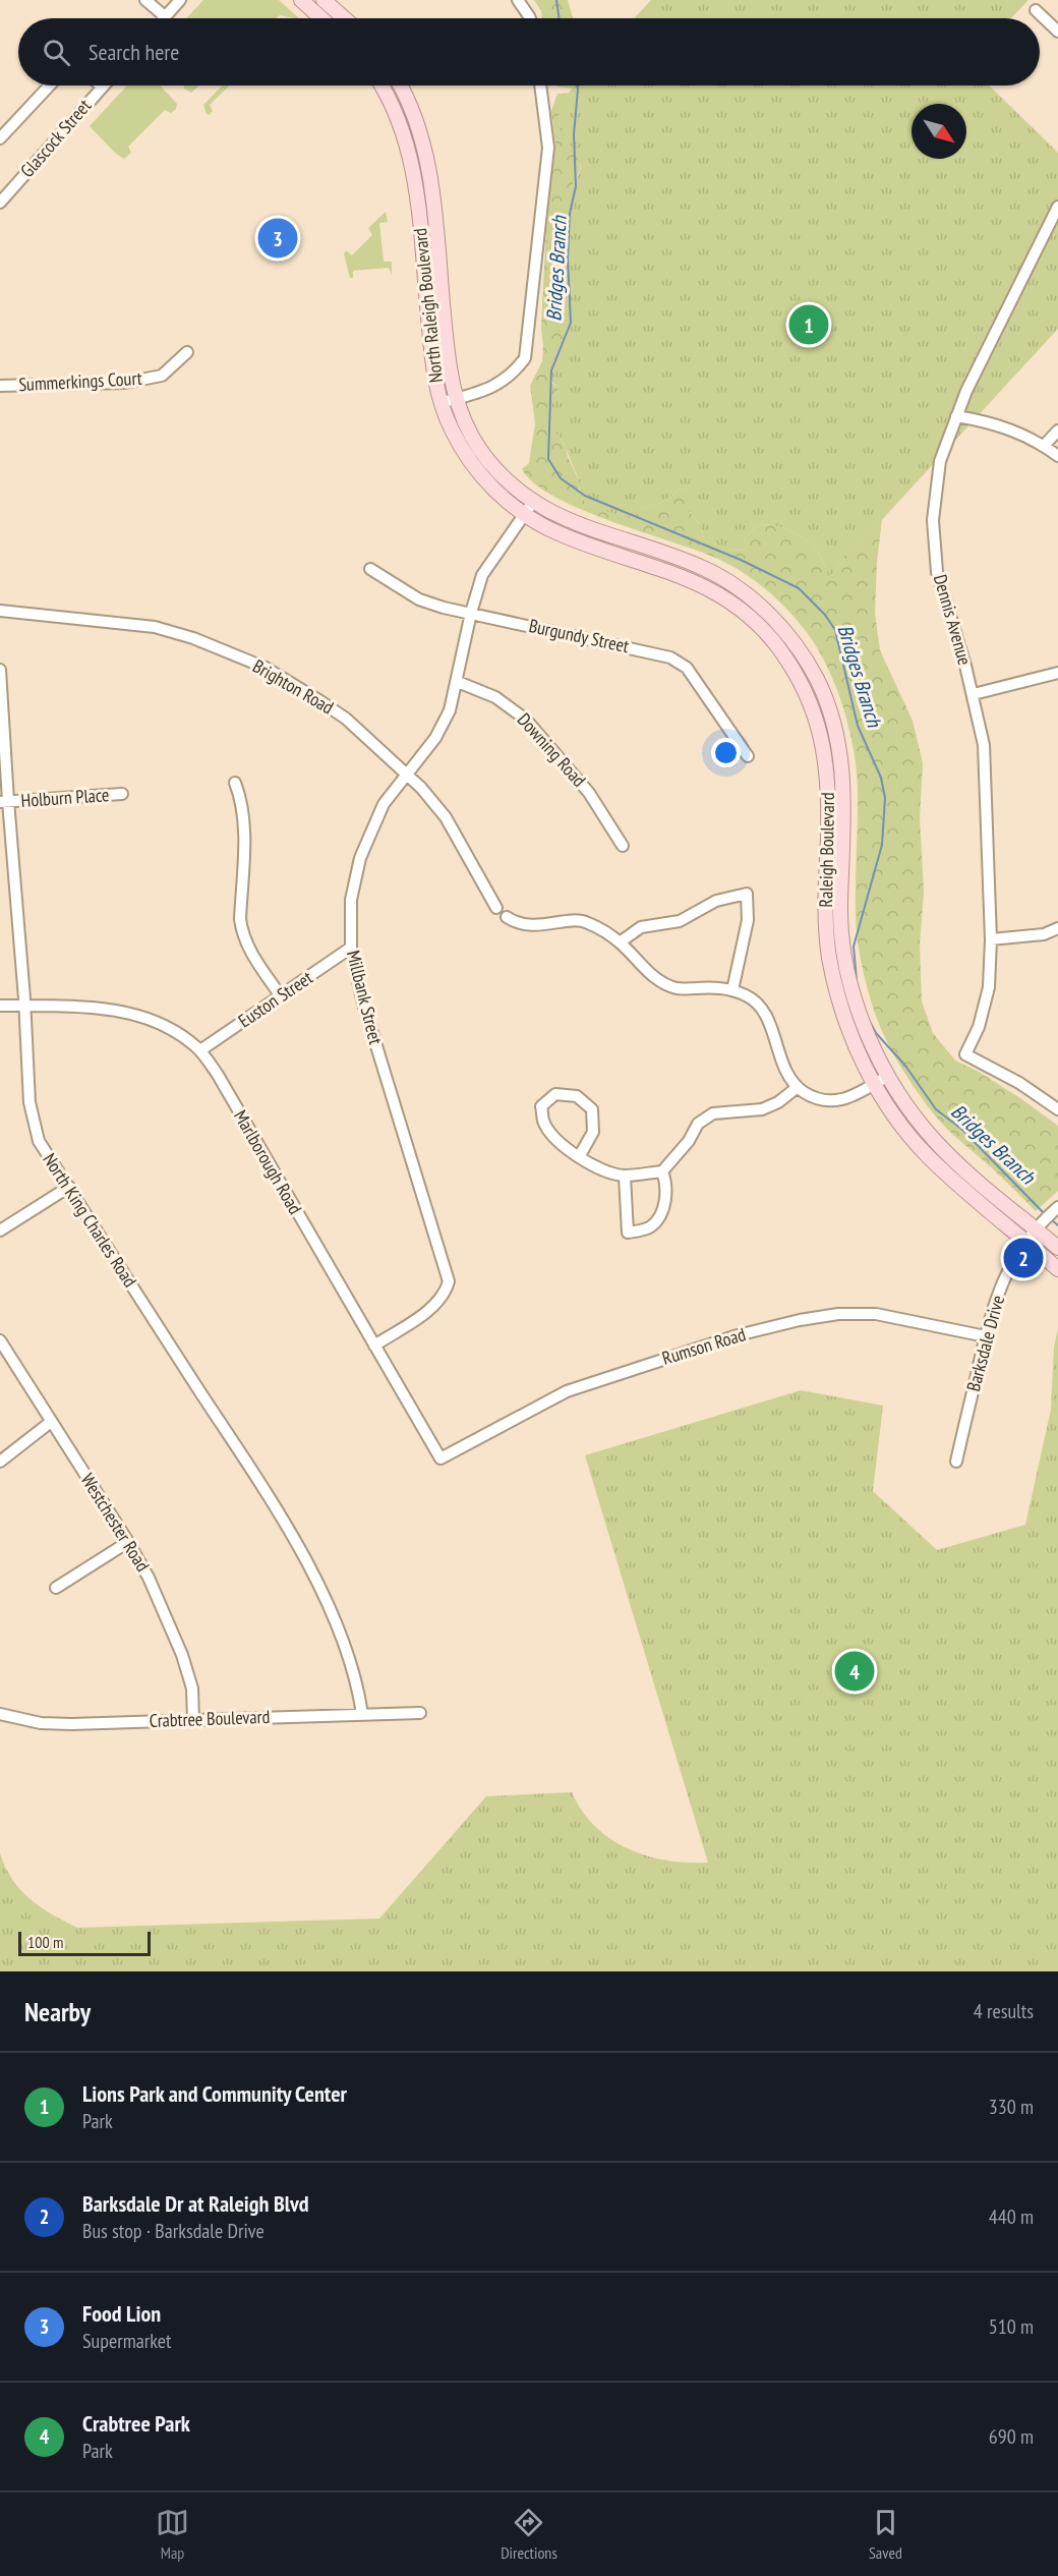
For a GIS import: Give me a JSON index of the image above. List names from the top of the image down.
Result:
{
  "streets": {
    "main road": ["North Raleigh Boulevard", "Raleigh Boulevard"],
    "street": [
      "Glascock Street",
      "Summerkings Court",
      "Dennis Avenue",
      "Burgundy Street",
      "Brighton Road",
      "Downing Road",
      "Holburn Place",
      "Millbank Street",
      "Euston Street",
      "Marlborough Road",
      "North King Charles Road",
      "Barksdale Drive",
      "Rumson Road",
      "Westchester Road",
      "Crabtree Boulevard"
    ]
  },
  "crossings": [
    ["North Raleigh Boulevard", "Raleigh Boulevard"],
    ["North Raleigh Boulevard", "Millbank Street"],
    ["Burgundy Street", "Millbank Street"],
    ["Brighton Road", "Millbank Street"],
    ["Downing Road", "Millbank Street"],
    ["Holburn Place", "North King Charles Road"],
    ["Raleigh Boulevard", "Millbank Street"],
    ["Raleigh Boulevard", "Barksdale Drive"],
    ["Millbank Street", "Euston Street"],
    ["Millbank Street", "Marlborough Road"],
    ["Euston Street", "Marlborough Road"],
    ["Marlborough Road", "North King Charles Road"],
    ["Marlborough Road", "Rumson Road"],
    ["North King Charles Road", "Crabtree Boulevard"],
    ["Barksdale Drive", "Rumson Road"],
    ["Westchester Road", "Crabtree Boulevard"]
  ],
  "water": ["Bridges Branch"],
  "scale_bar": "100 m",
  "north": "bottom right",
  "page": {
    "search": "Search here",
    "pins": [
      "3",
      "1",
      "2",
      "4"
    ],
    "scale": "100 m",
    "heading": ["Nearby", "4 results"],
    "list": [
      {
        "mark": "1",
        "name": "Lions Park and Community Center",
        "note": "Park",
        "value": "330 m"
      },
      {
        "mark": "2",
        "name": "Barksdale Dr at Raleigh Blvd",
        "note": "Bus stop · Barksdale Drive",
        "value": "440 m"
      },
      {
        "mark": "3",
        "name": "Food Lion",
        "note": "Supermarket",
        "value": "510 m"
      },
      {
        "mark": "4",
        "name": "Crabtree Park",
        "note": "Park",
        "value": "690 m"
      }
    ],
    "nav": ["Map", "Directions", "Saved"]
  }
}
